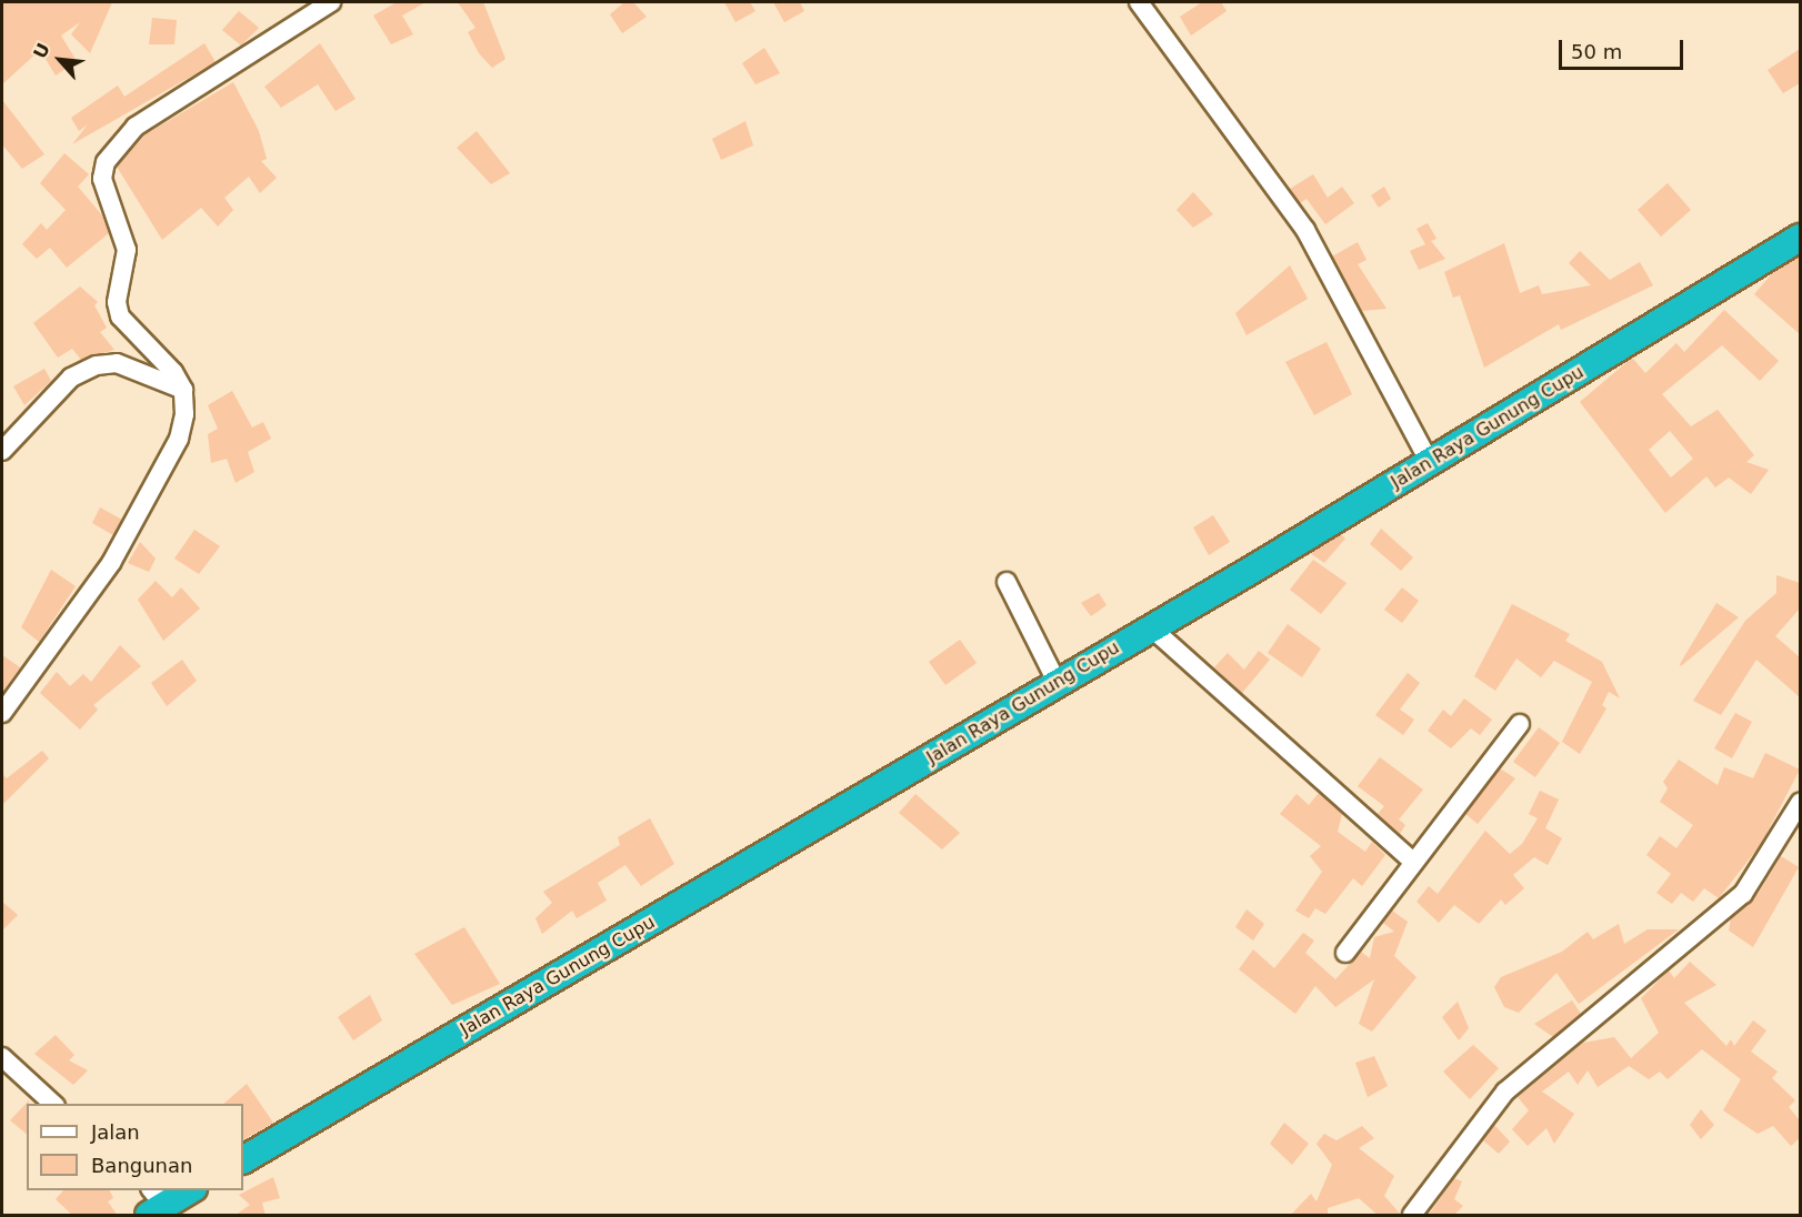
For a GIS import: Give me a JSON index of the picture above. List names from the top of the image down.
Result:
{
  "streets": {
    "highway": ["Jalan Raya Gunung Cupu"]
  },
  "legend": ["Jalan", "Bangunan"],
  "scale_bar": "50 m",
  "north": "top left"
}
